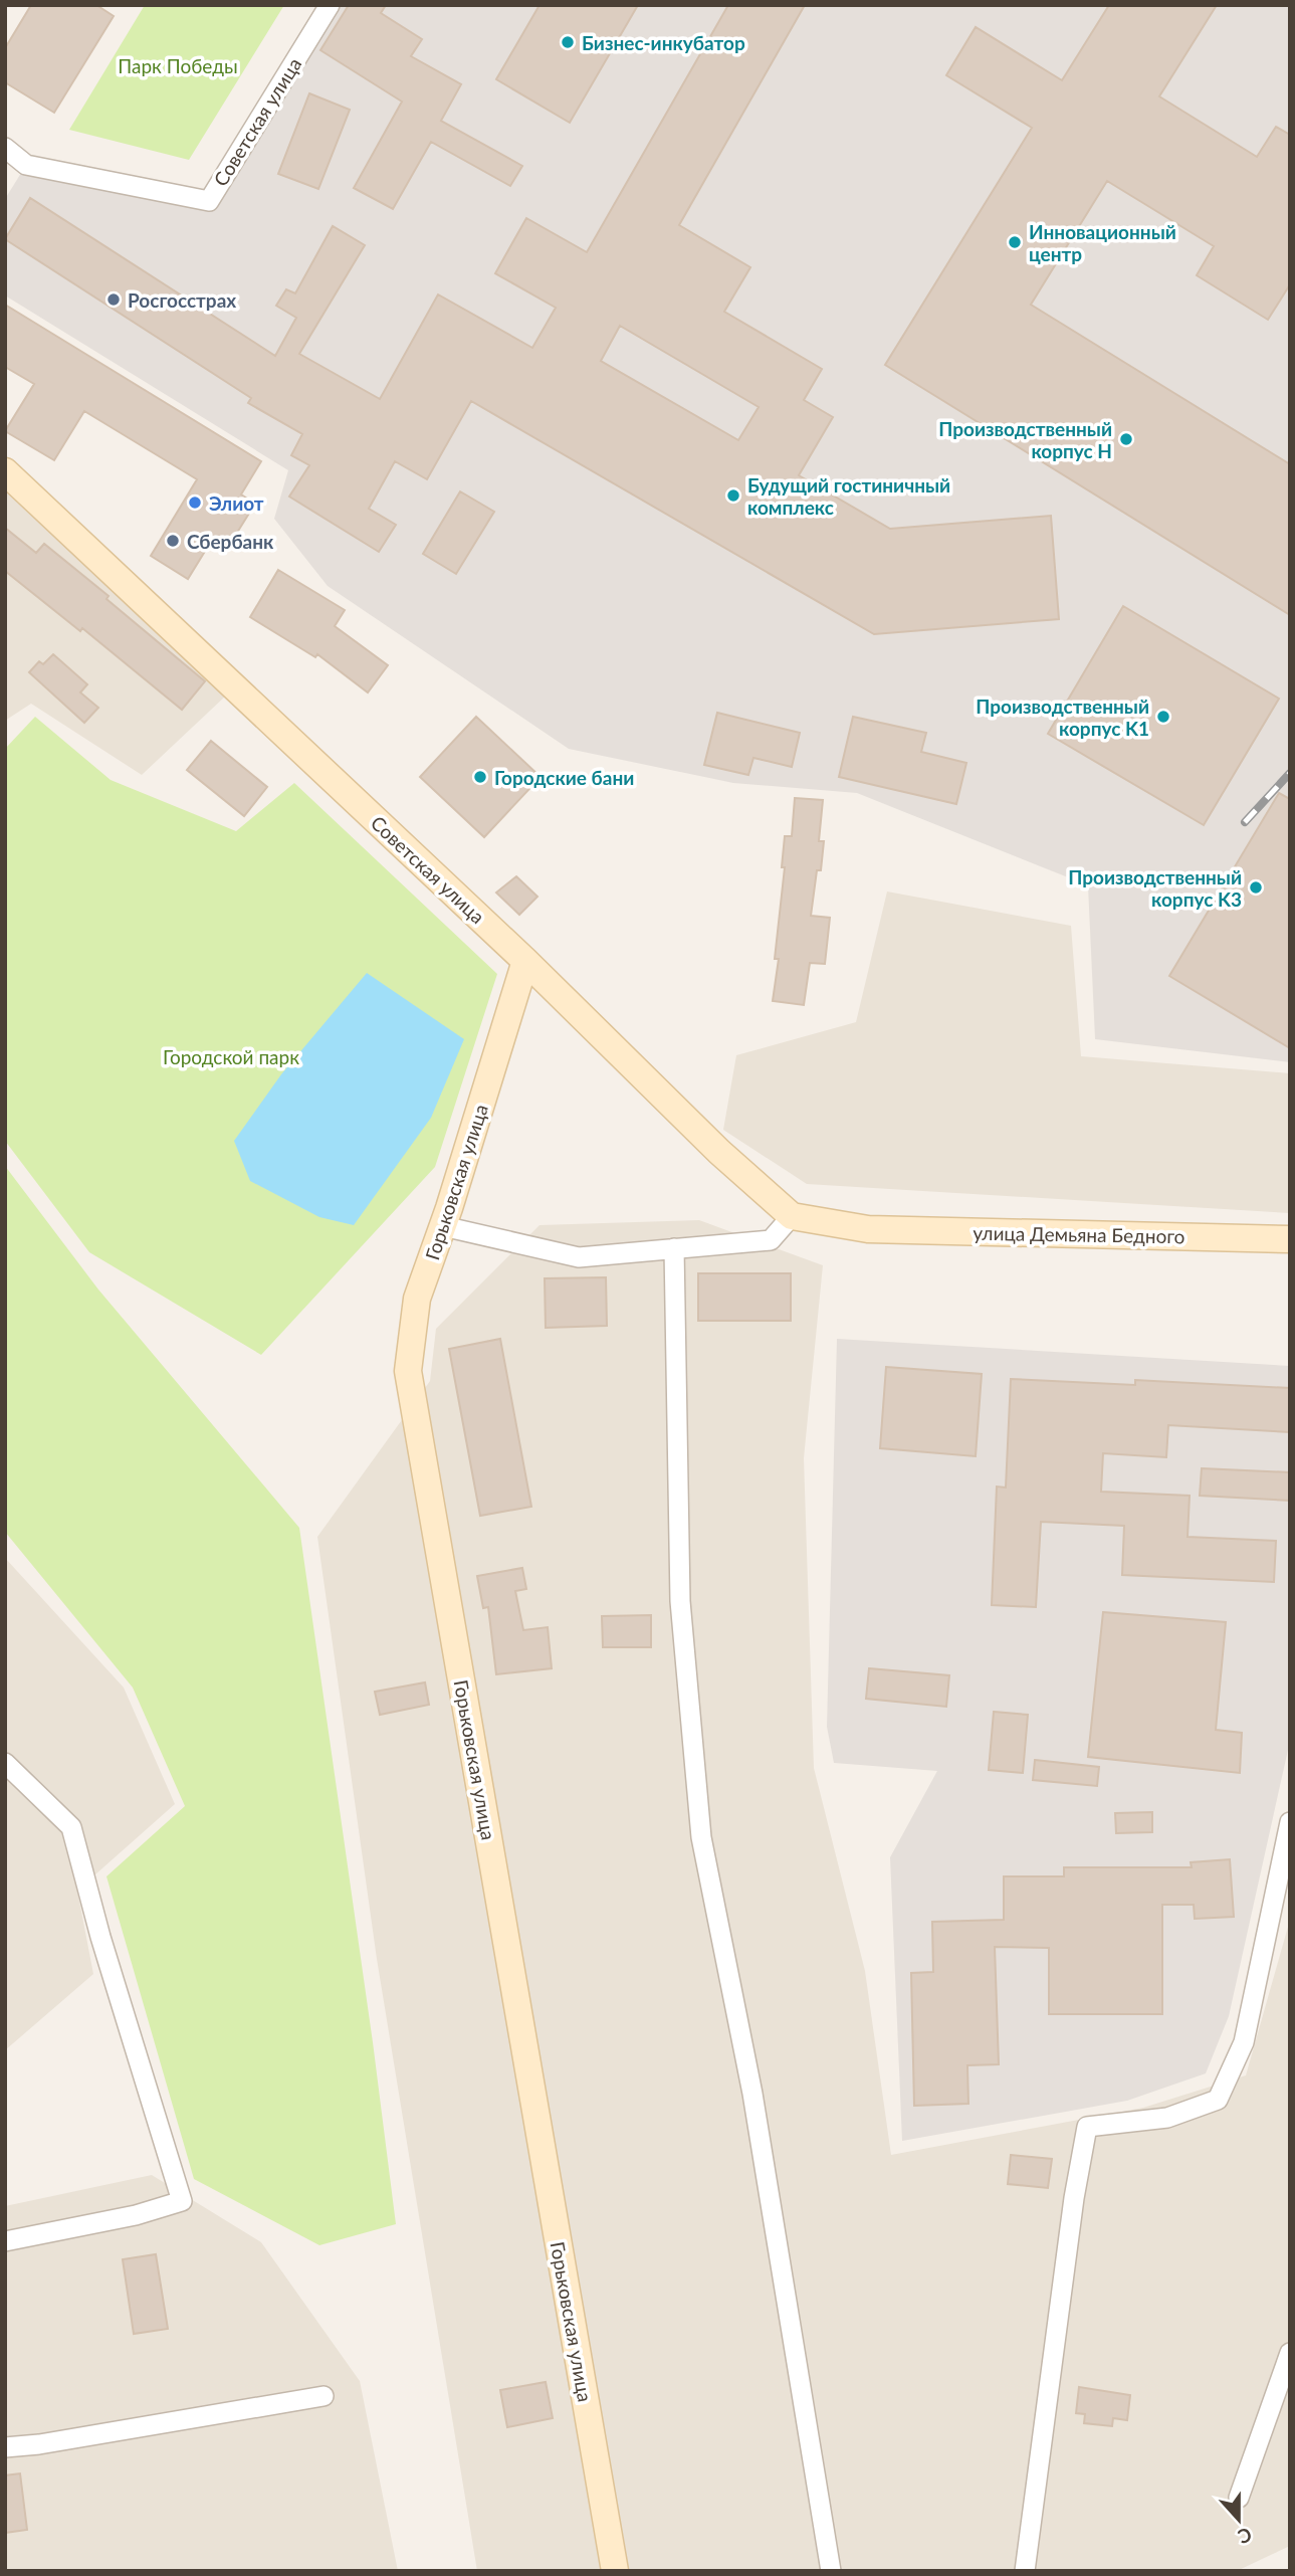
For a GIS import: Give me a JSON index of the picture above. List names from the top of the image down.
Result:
{
  "streets": {
    "street": ["Советская улица", "Горьковская улица", "улица Демьяна Бедного"]
  },
  "crossings": [
    ["Советская улица", "Горьковская улица"],
    ["Советская улица", "улица Демьяна Бедного"]
  ],
  "parks": ["Парк Победы", "Городской парк"],
  "places": [
    "Бизнес-инкубатор",
    "Инновационный центр",
    "Росгосстрах",
    "Производственный корпус H",
    "Будущий гостиничный комплекс",
    "Элиот",
    "Сбербанк",
    "Производственный корпус K1",
    "Городские бани",
    "Производственный корпус K3"
  ],
  "north": "bottom"
}
